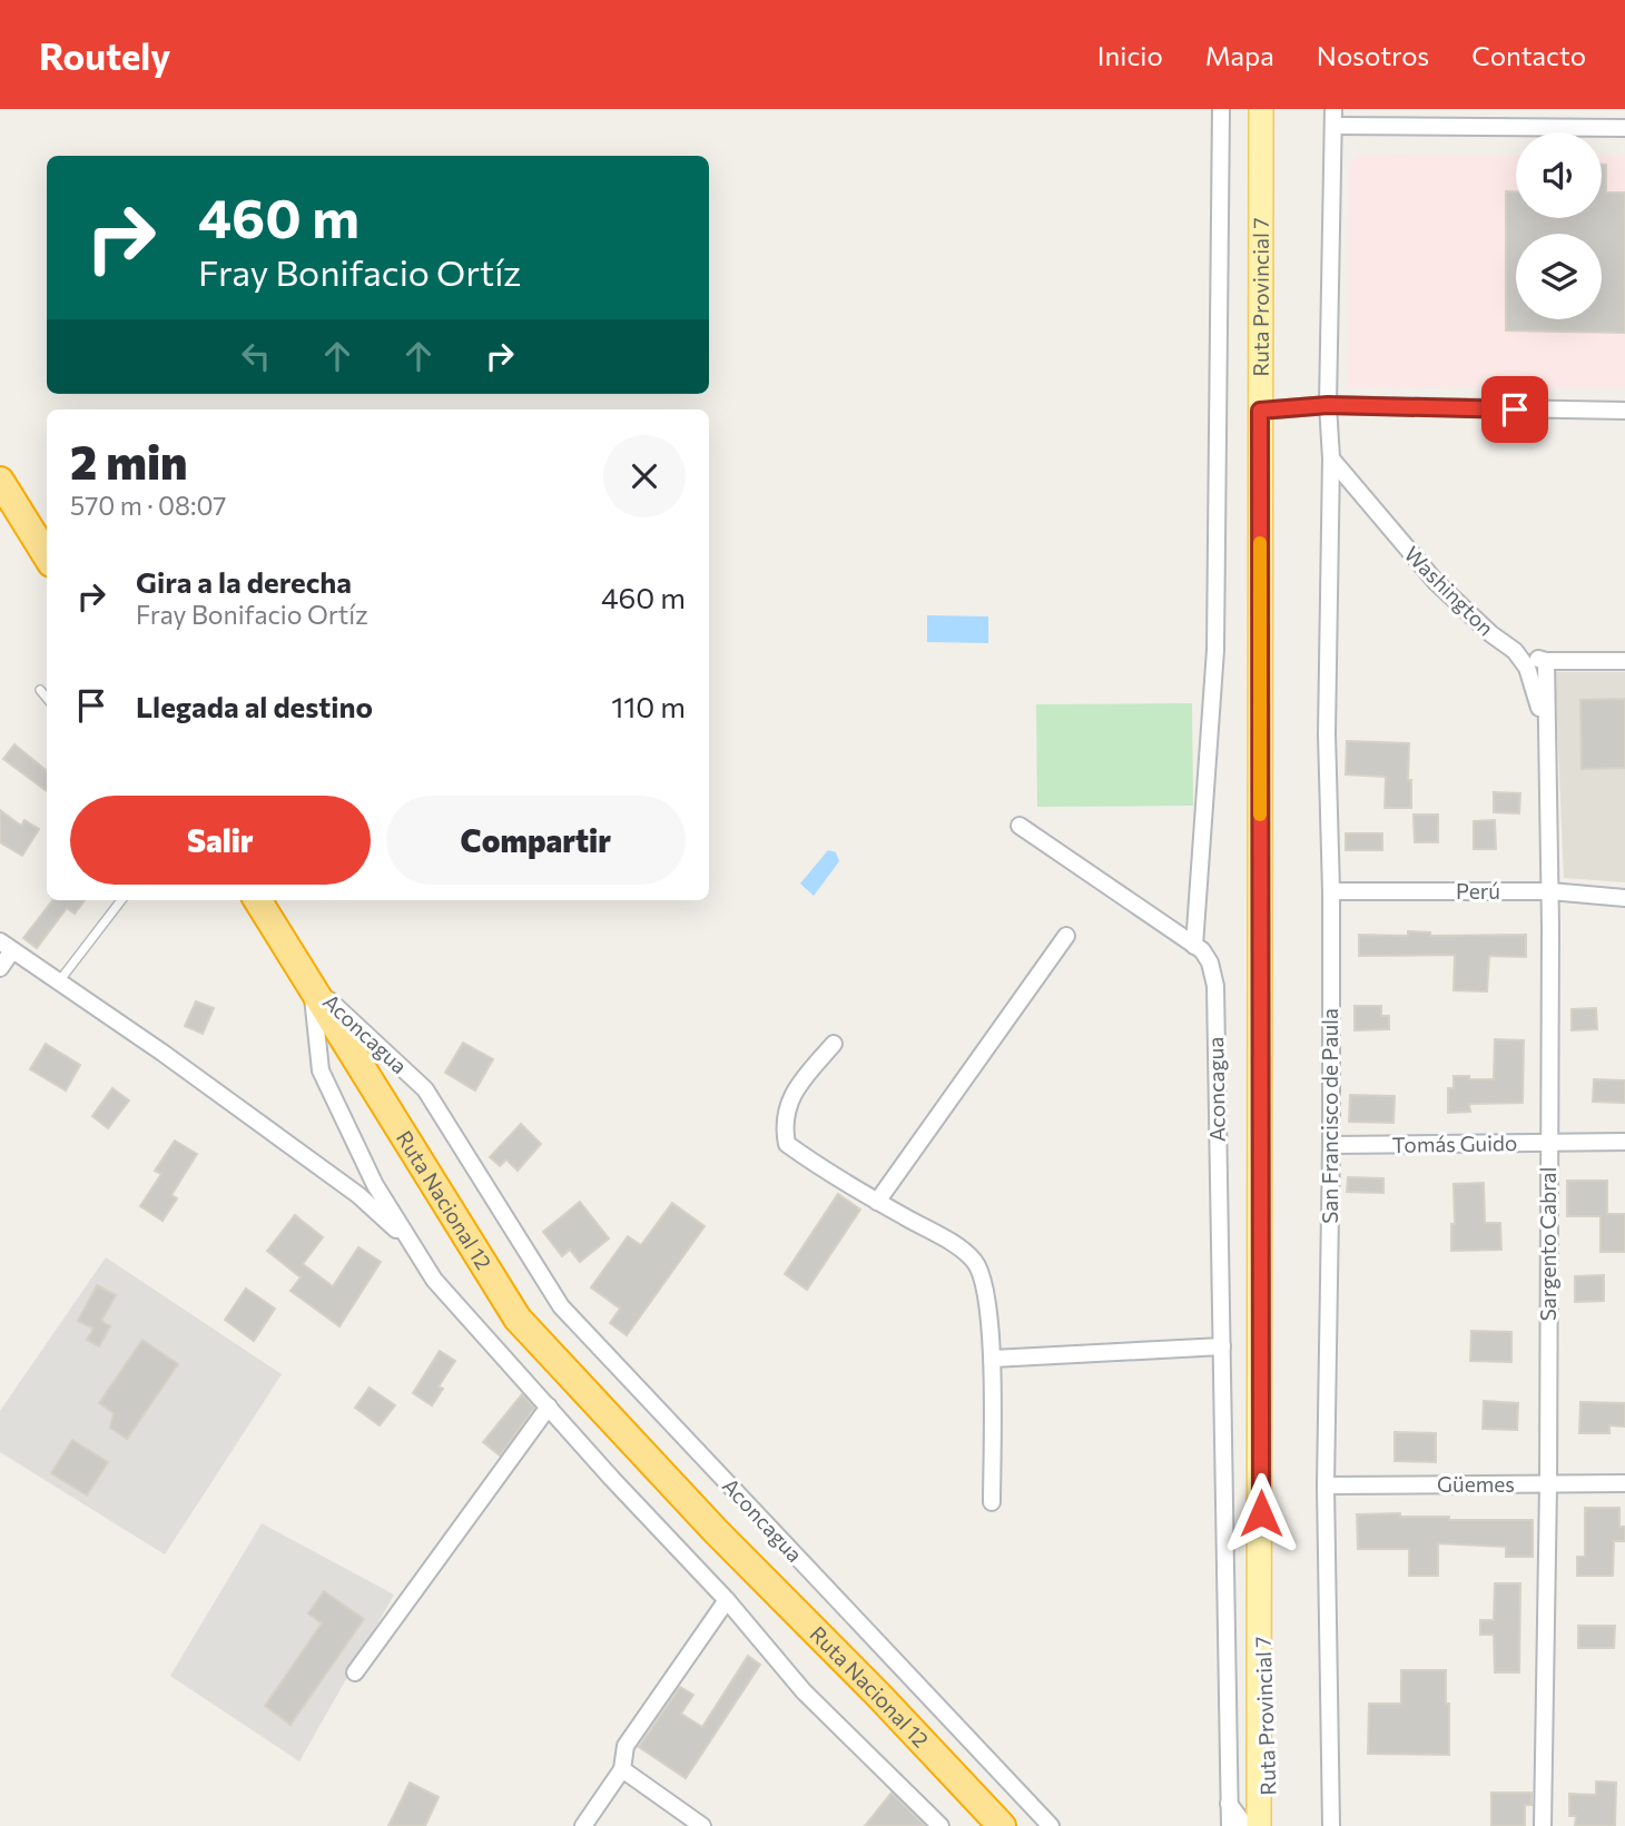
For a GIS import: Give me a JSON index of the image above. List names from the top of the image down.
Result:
{
  "streets": {
    "highway": ["Ruta Nacional 12"],
    "main road": ["Ruta Provincial 7"],
    "street": [
      "Washington",
      "Perú",
      "Aconcagua",
      "San Francisco de Paula",
      "Tomás Guido",
      "Sargento Cabral",
      "Güemes"
    ]
  },
  "crossings": [
    ["Washington", "San Francisco de Paula"],
    ["Washington", "Sargento Cabral"],
    ["Perú", "San Francisco de Paula"],
    ["Perú", "Sargento Cabral"],
    ["Aconcagua", "Ruta Nacional 12"],
    ["San Francisco de Paula", "Tomás Guido"],
    ["San Francisco de Paula", "Güemes"],
    ["Tomás Guido", "Sargento Cabral"],
    ["Sargento Cabral", "Güemes"]
  ],
  "page": {
    "header": "Routely",
    "nav": [
      "Inicio",
      "Mapa",
      "Nosotros",
      "Contacto"
    ],
    "turn": ["460 m", "Fray Bonifacio Ortíz"],
    "heading": ["2 min", "570 m · 08:07"],
    "list": [
      {
        "name": "Gira a la derecha",
        "note": "Fray Bonifacio Ortíz",
        "value": "460 m"
      },
      {
        "name": "Llegada al destino",
        "value": "110 m"
      }
    ],
    "buttons": ["Salir", "Compartir"]
  }
}
